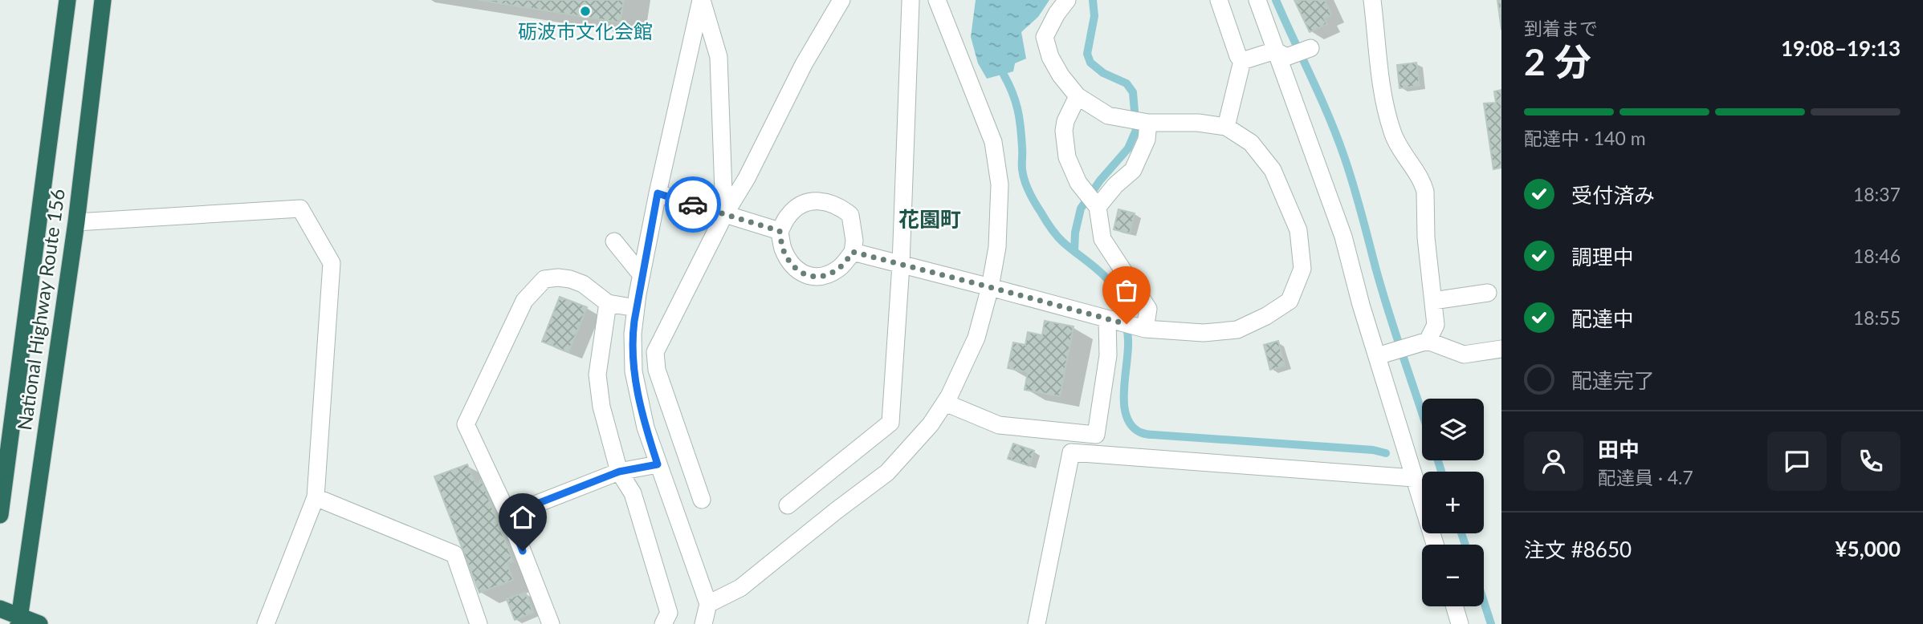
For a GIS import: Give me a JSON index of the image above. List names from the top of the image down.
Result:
{
  "streets": {
    "highway": ["National Highway Route 156"]
  },
  "districts": ["花園町"],
  "places": ["砺波市文化会館"],
  "page": {
    "heading": ["2 分", "到着まで", "19:08–19:13"],
    "panel": [
      "田中",
      "配達員 · 4.7",
      "注文 #8650",
      "¥5,000"
    ],
    "bar": "配達中 · 140 m",
    "list": [
      ["受付済み", "18:37"],
      ["調理中", "18:46"],
      ["配達中", "18:55"],
      "配達完了"
    ],
    "map_buttons": ["+", "−"]
  }
}
